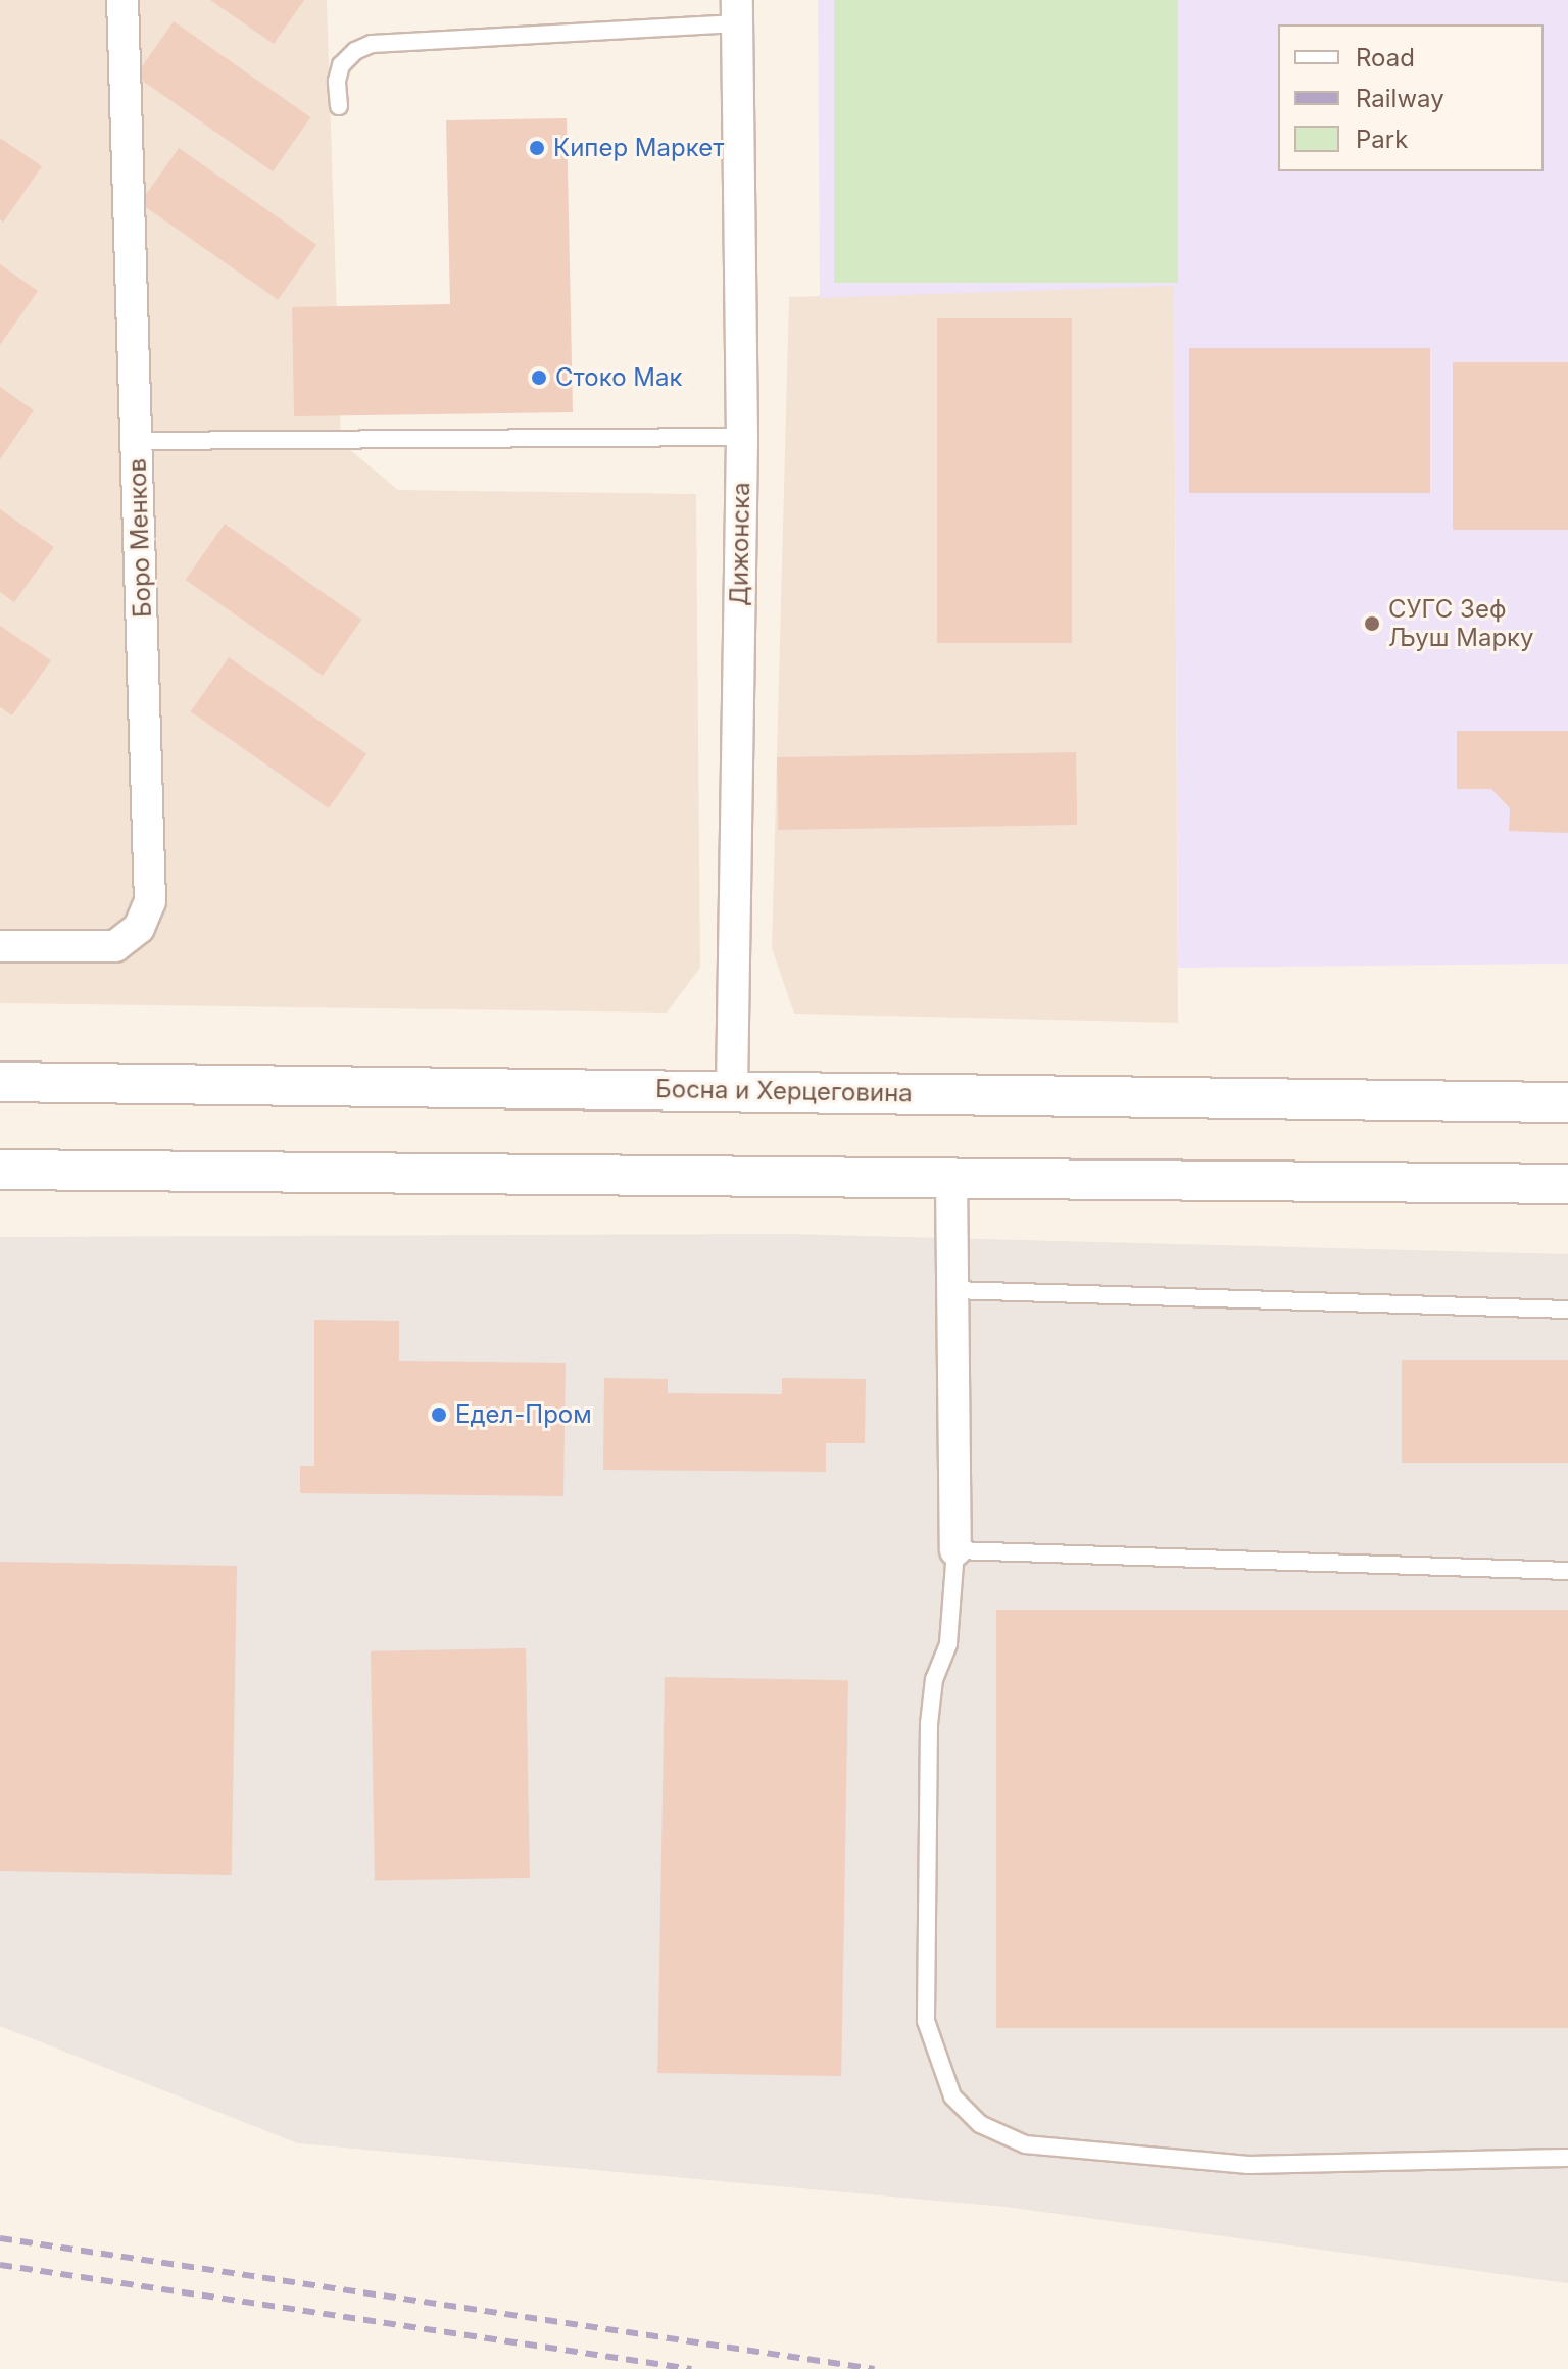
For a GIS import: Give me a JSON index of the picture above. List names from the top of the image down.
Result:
{
  "streets": {
    "street": ["Боро Менков", "Дижонска", "Босна и Херцеговина"]
  },
  "crossings": [
    ["Дижонска", "Босна и Херцеговина"]
  ],
  "places": [
    "Кипер Маркет",
    "Стоко Мак",
    "СУГС Зеф Љуш Марку",
    "Едел-Пром"
  ],
  "legend": ["Road", "Railway", "Park"]
}
